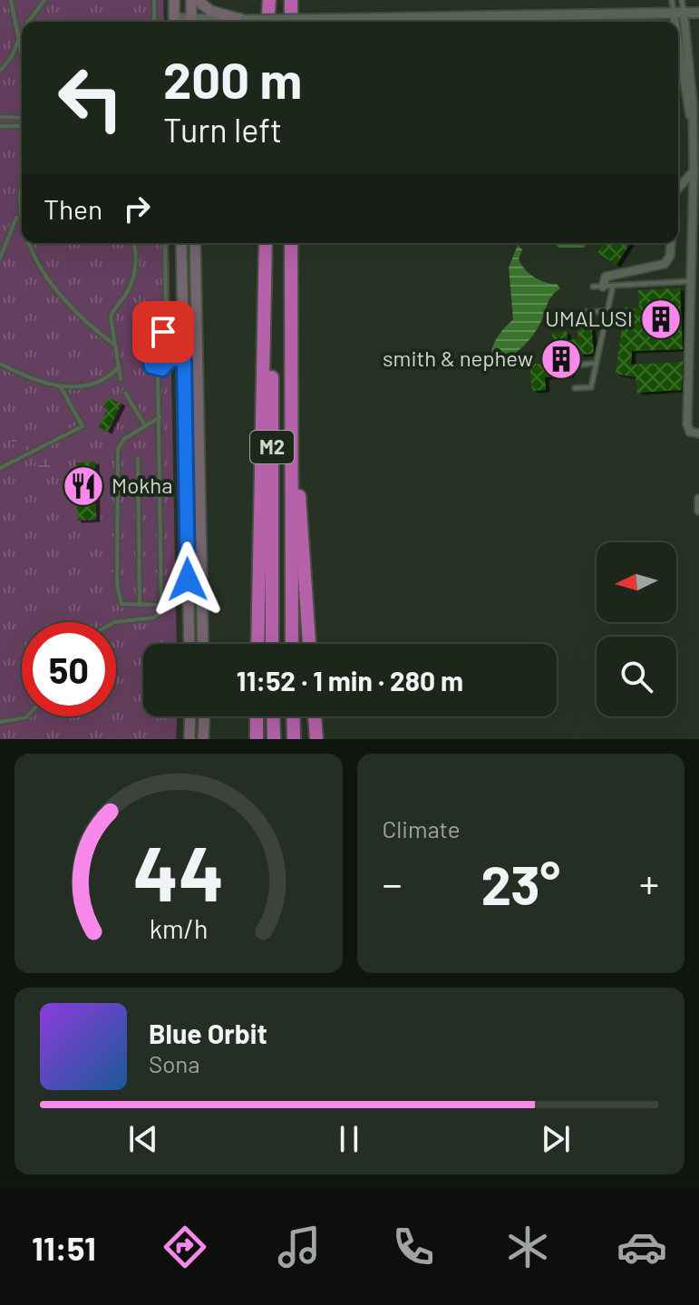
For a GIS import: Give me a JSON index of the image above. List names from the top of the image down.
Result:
{
  "streets": {
    "highway": ["M2"]
  },
  "places": {
    "building": ["UMALUSI", "smith & nephew"],
    "restaurant": ["Mokha"]
  },
  "north": "left",
  "page": {
    "turn": ["200 m", "Turn left"],
    "then": "Then",
    "limit": "50",
    "trip": "11:52 · 1 min · 280 m",
    "tile": "Climate",
    "heat": ["−", "23°", "+"],
    "song": ["Blue Orbit", "Sona"],
    "tabs": "11:51",
    "gauge": ["44", "km/h"]
  }
}
